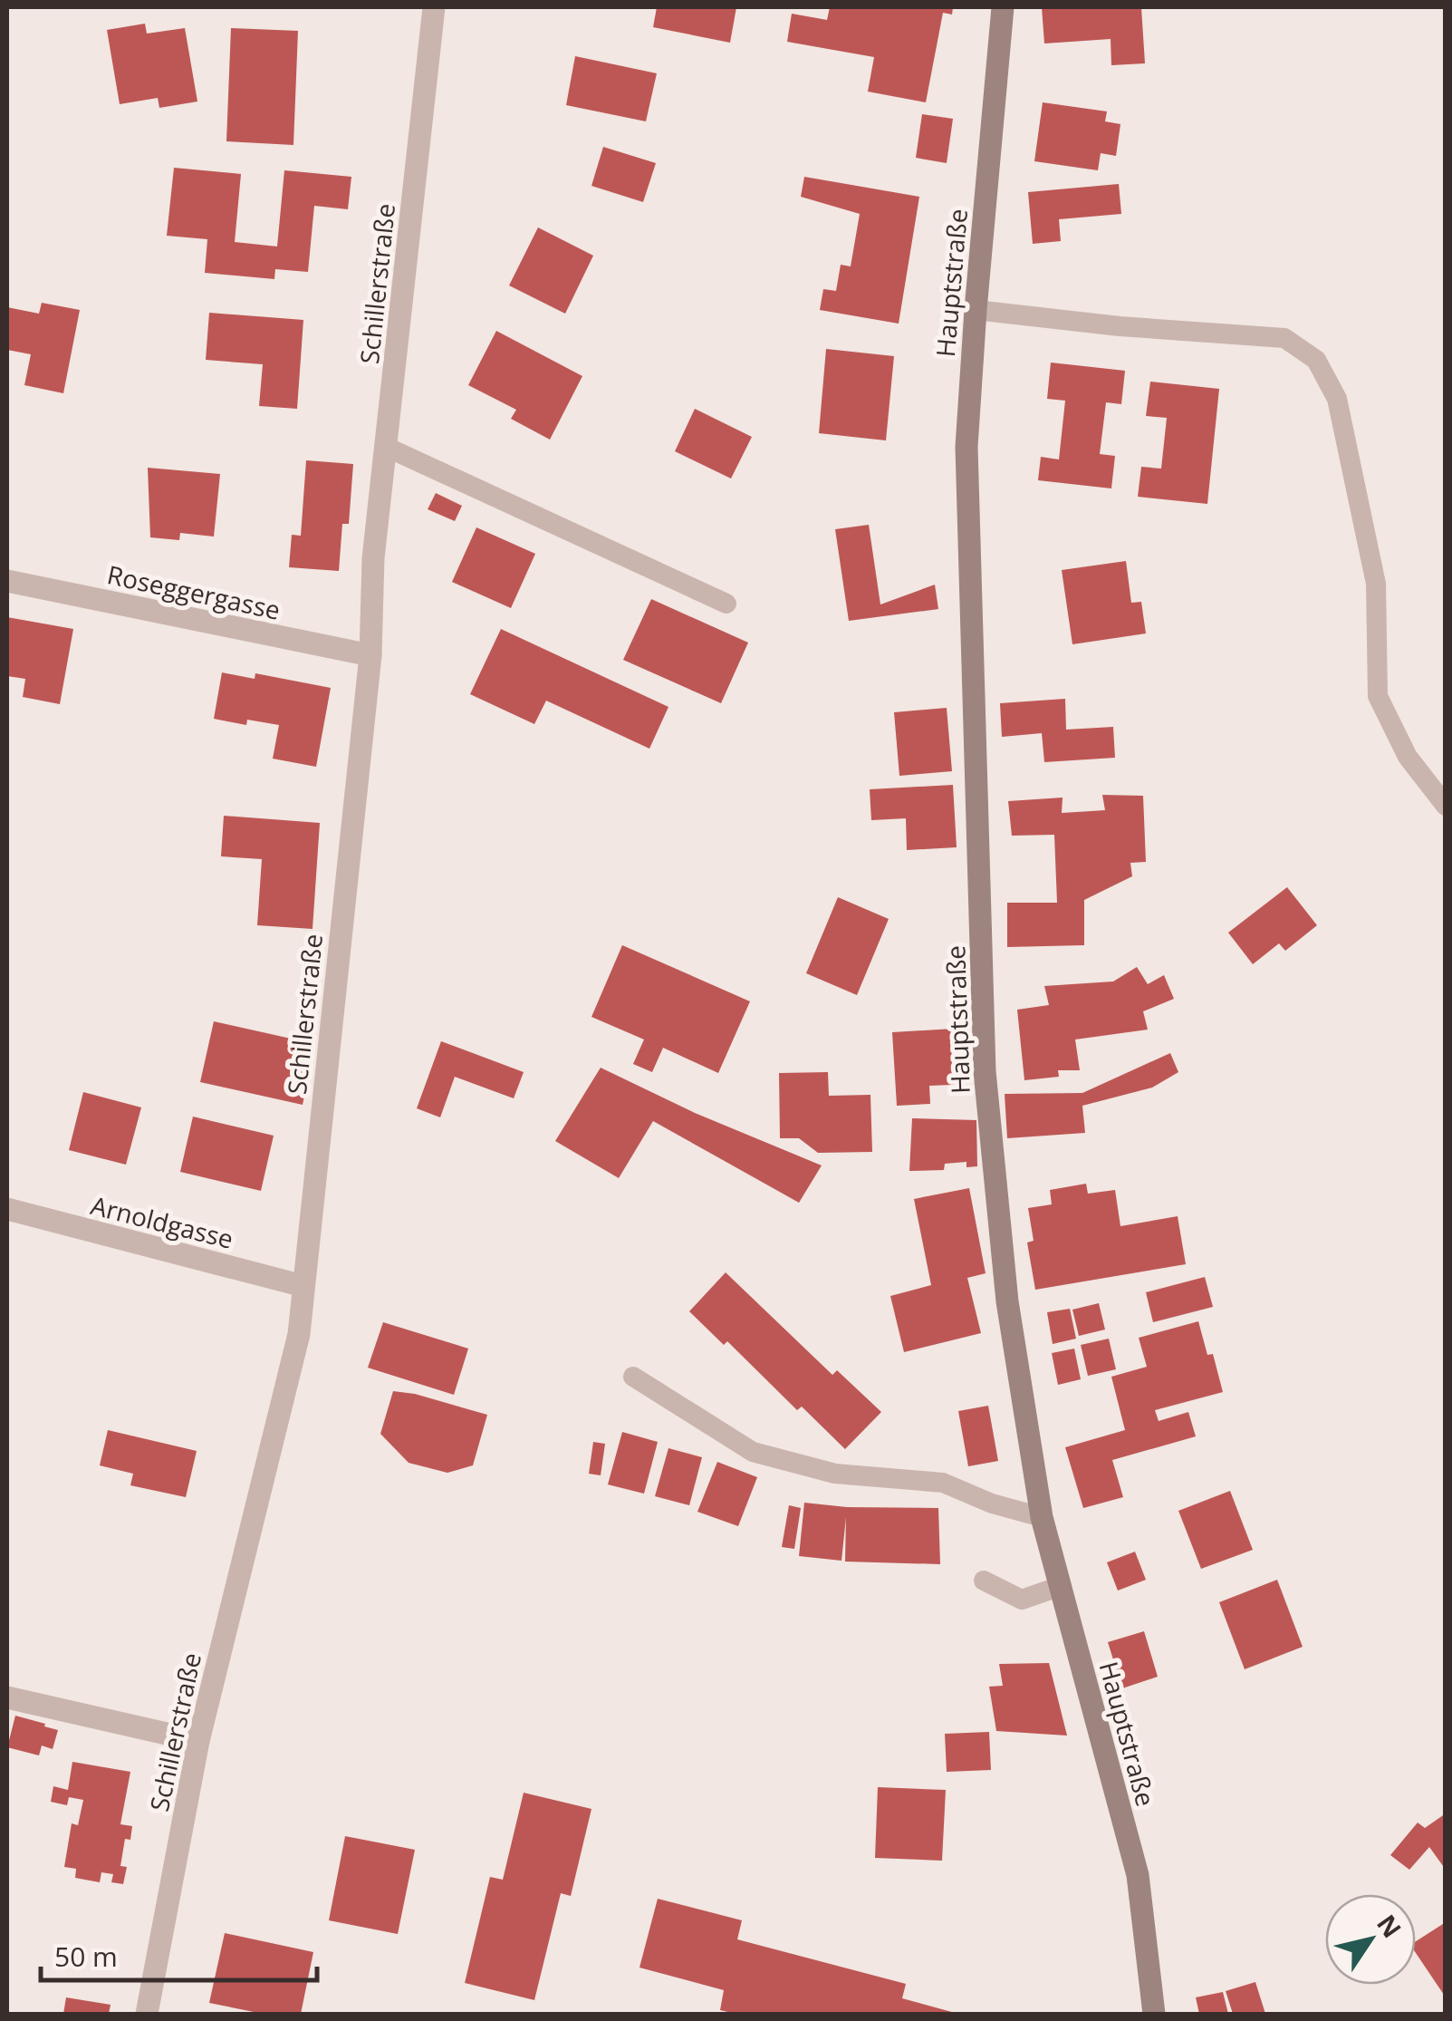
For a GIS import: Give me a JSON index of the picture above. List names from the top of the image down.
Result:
{
  "streets": {
    "street": [
      "Hauptstraße",
      "Schillerstraße",
      "Roseggergasse",
      "Arnoldgasse"
    ]
  },
  "crossings": [
    ["Schillerstraße", "Roseggergasse"],
    ["Schillerstraße", "Arnoldgasse"]
  ],
  "scale_bar": "50 m",
  "north": "top right"
}
